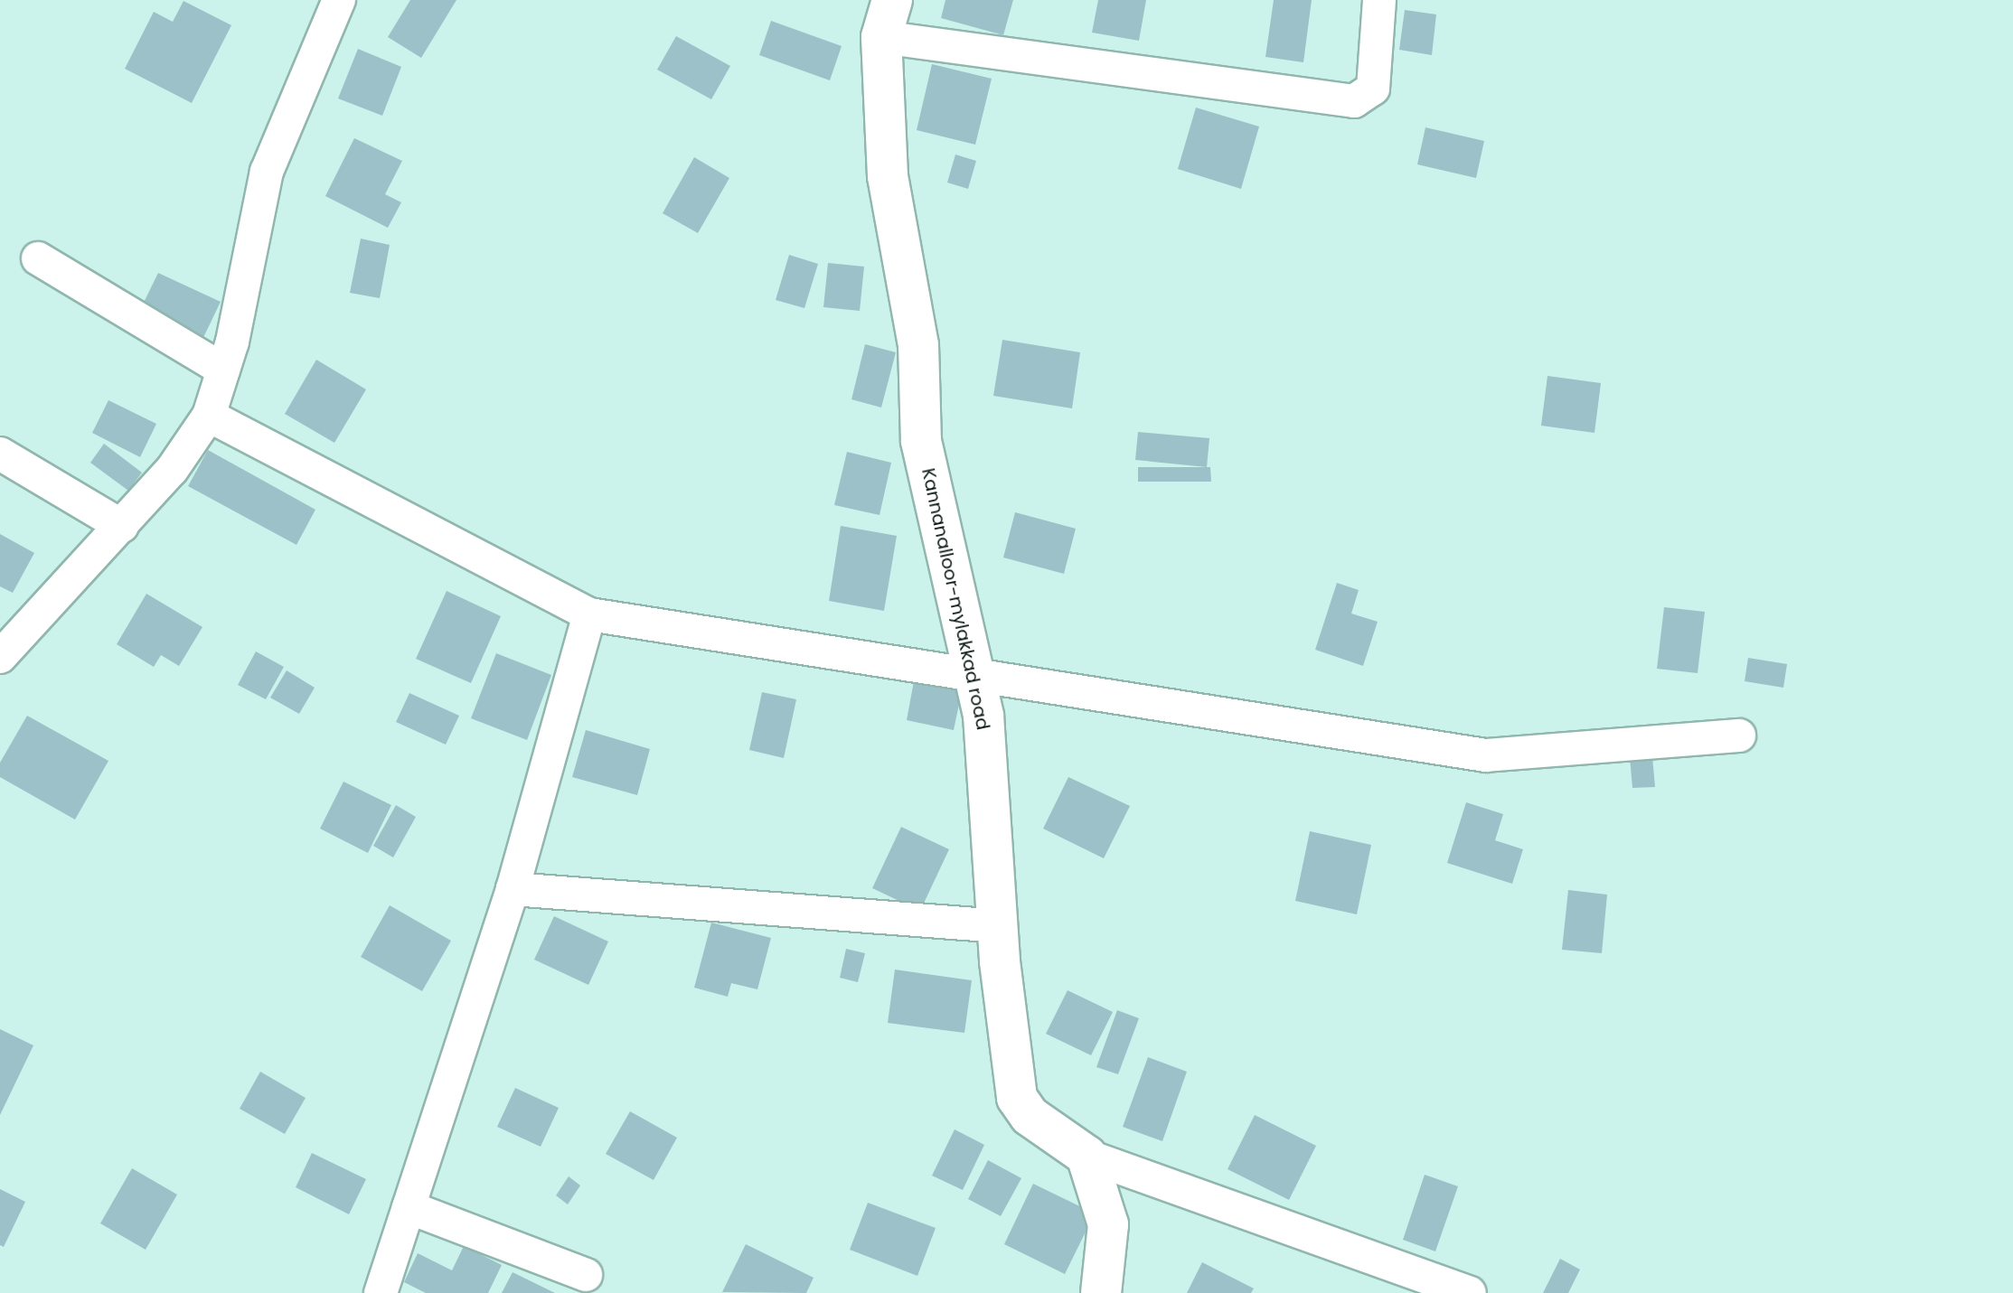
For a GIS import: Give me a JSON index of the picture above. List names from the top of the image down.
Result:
{
  "streets": {
    "main road": ["Kannanalloor-mylakkad road"]
  }
}
